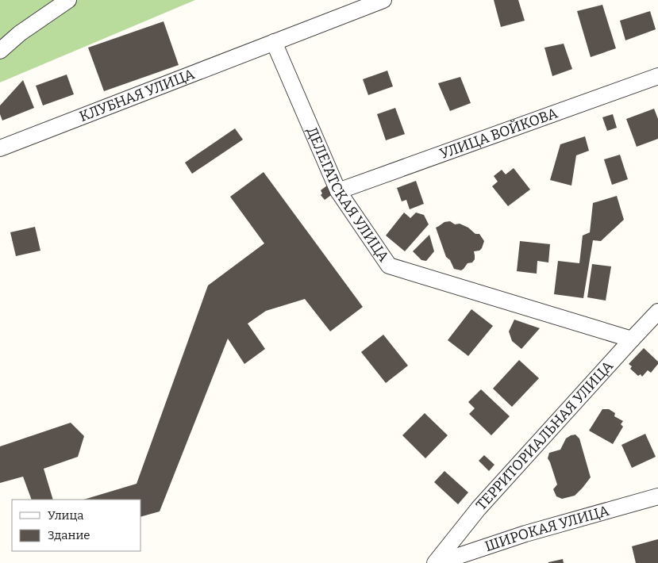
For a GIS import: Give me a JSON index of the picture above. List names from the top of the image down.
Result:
{
  "streets": {
    "street": [
      "КЛУБНАЯ УЛИЦА",
      "УЛИЦА ВОЙКОВА",
      "ДЕЛЕГАТСКАЯ УЛИЦА",
      "ТЕРРИТОРИАЛЬНАЯ УЛИЦА",
      "ШИРОКАЯ УЛИЦА"
    ]
  },
  "crossings": [
    ["КЛУБНАЯ УЛИЦА", "ДЕЛЕГАТСКАЯ УЛИЦА"],
    ["УЛИЦА ВОЙКОВА", "ДЕЛЕГАТСКАЯ УЛИЦА"],
    ["ДЕЛЕГАТСКАЯ УЛИЦА", "ТЕРРИТОРИАЛЬНАЯ УЛИЦА"],
    ["ТЕРРИТОРИАЛЬНАЯ УЛИЦА", "ШИРОКАЯ УЛИЦА"]
  ],
  "legend": ["Улица", "Здание"]
}
